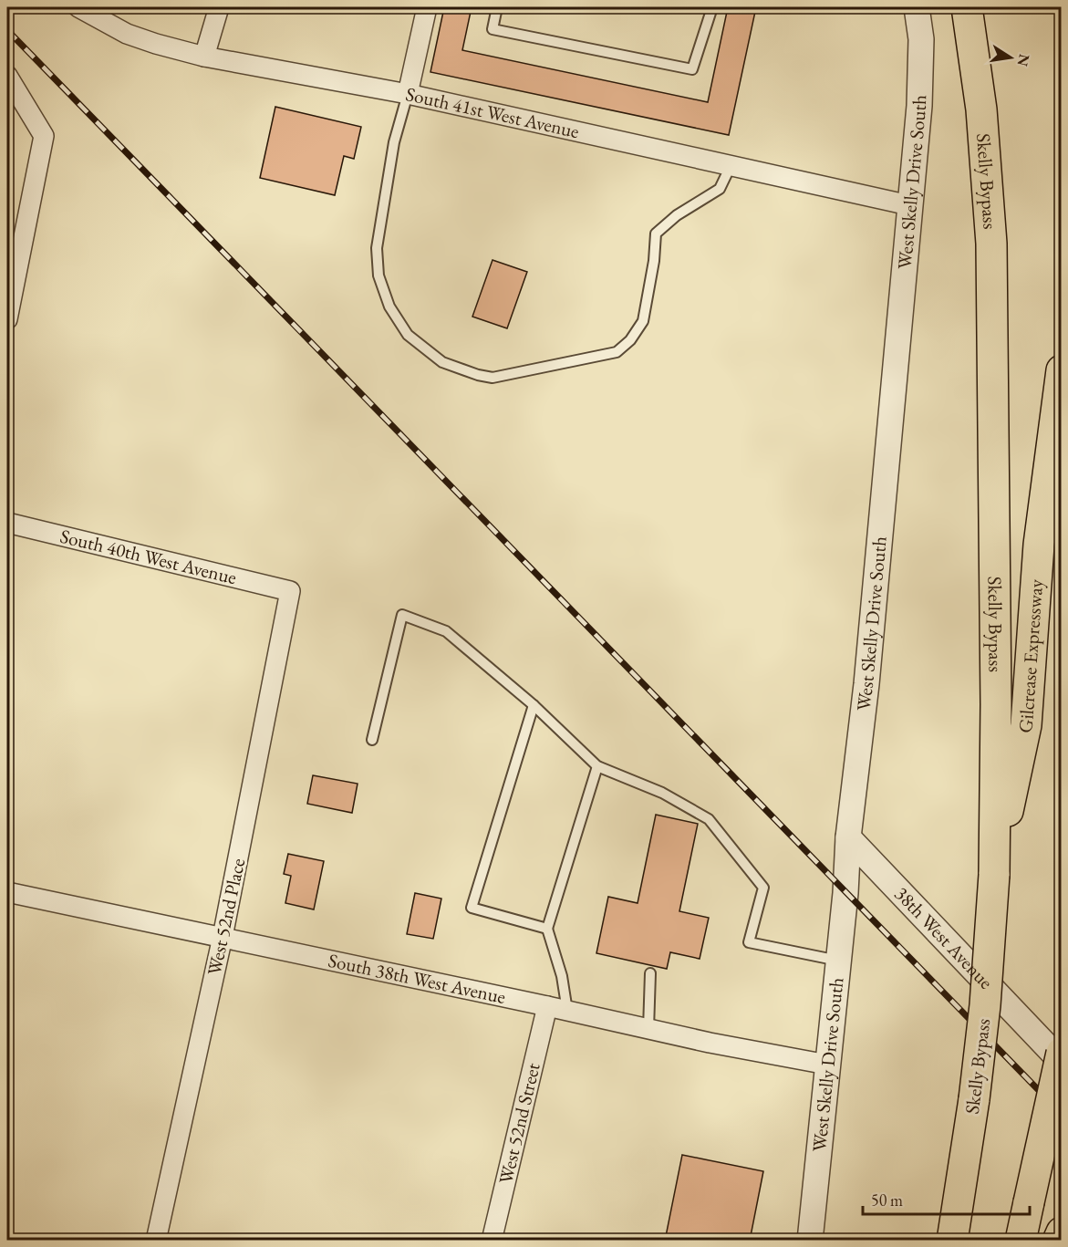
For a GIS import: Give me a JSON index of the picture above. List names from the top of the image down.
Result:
{
  "streets": {
    "highway": ["Skelly Bypass", "Gilcrease Expressway"],
    "street": [
      "South 41st West Avenue",
      "West Skelly Drive South",
      "South 40th West Avenue",
      "West 52nd Place",
      "38th West Avenue",
      "South 38th West Avenue",
      "West 52nd Street"
    ]
  },
  "crossings": [
    ["South 41st West Avenue", "West Skelly Drive South"],
    ["Skelly Bypass", "Gilcrease Expressway"],
    ["West Skelly Drive South", "38th West Avenue"],
    ["West Skelly Drive South", "South 38th West Avenue"],
    ["South 40th West Avenue", "West 52nd Place"],
    ["West 52nd Place", "South 38th West Avenue"],
    ["South 38th West Avenue", "West 52nd Street"]
  ],
  "scale_bar": "50 m",
  "north": "right"
}
